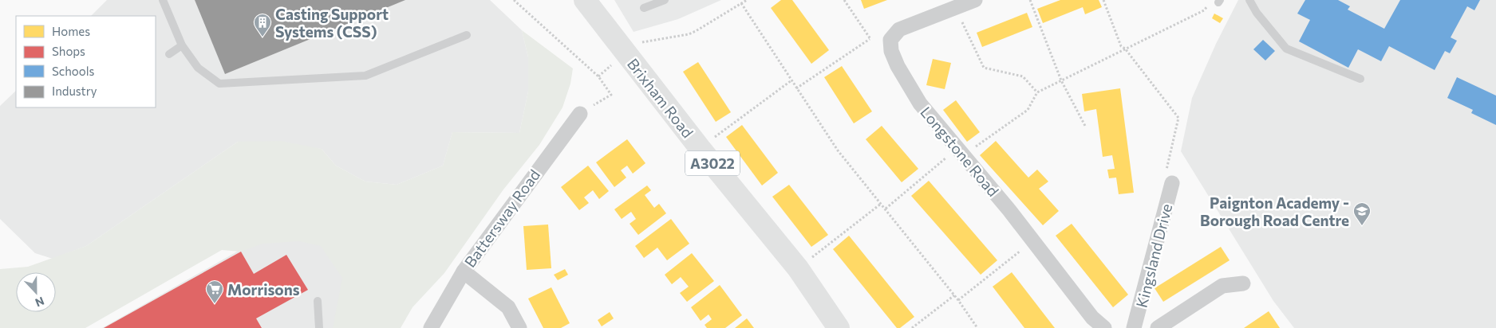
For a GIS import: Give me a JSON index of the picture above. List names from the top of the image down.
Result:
{
  "streets": {
    "main road": ["Brixham Road", "A3022"],
    "street": ["Longstone Road", "Battersway Road", "Kingsland Drive"]
  },
  "places": {
    "building": ["Casting Support Systems (CSS)"],
    "school or university": ["Paignton Academy - Borough Road Centre"],
    "supermarket": ["Morrisons"]
  },
  "legend": [
    "Homes",
    "Shops",
    "Schools",
    "Industry"
  ],
  "north": "bottom"
}
